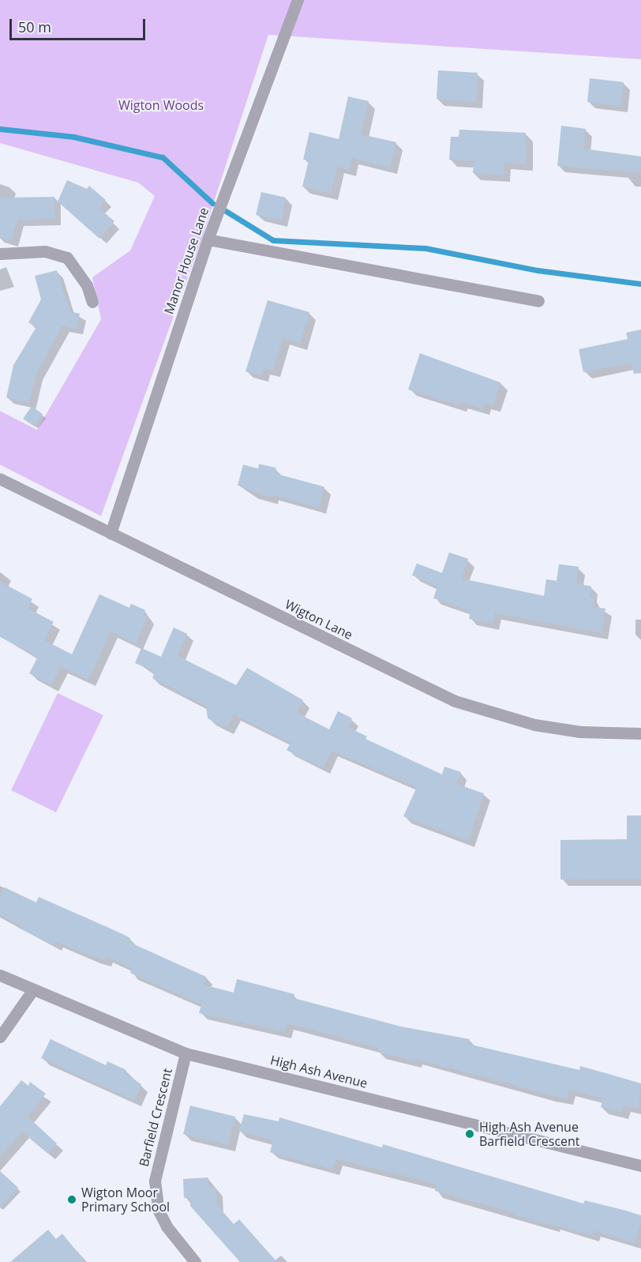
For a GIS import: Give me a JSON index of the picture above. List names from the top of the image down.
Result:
{
  "streets": {
    "street": [
      "Manor House Lane",
      "Wigton Lane",
      "High Ash Avenue",
      "Barfield Crescent"
    ]
  },
  "crossings": [
    ["Manor House Lane", "Wigton Lane"],
    ["High Ash Avenue", "Barfield Crescent"]
  ],
  "parks": ["Wigton Woods"],
  "places": ["High Ash Avenue Barfield Crescent", "Wigton Moor Primary School"],
  "scale_bar": "50 m"
}
